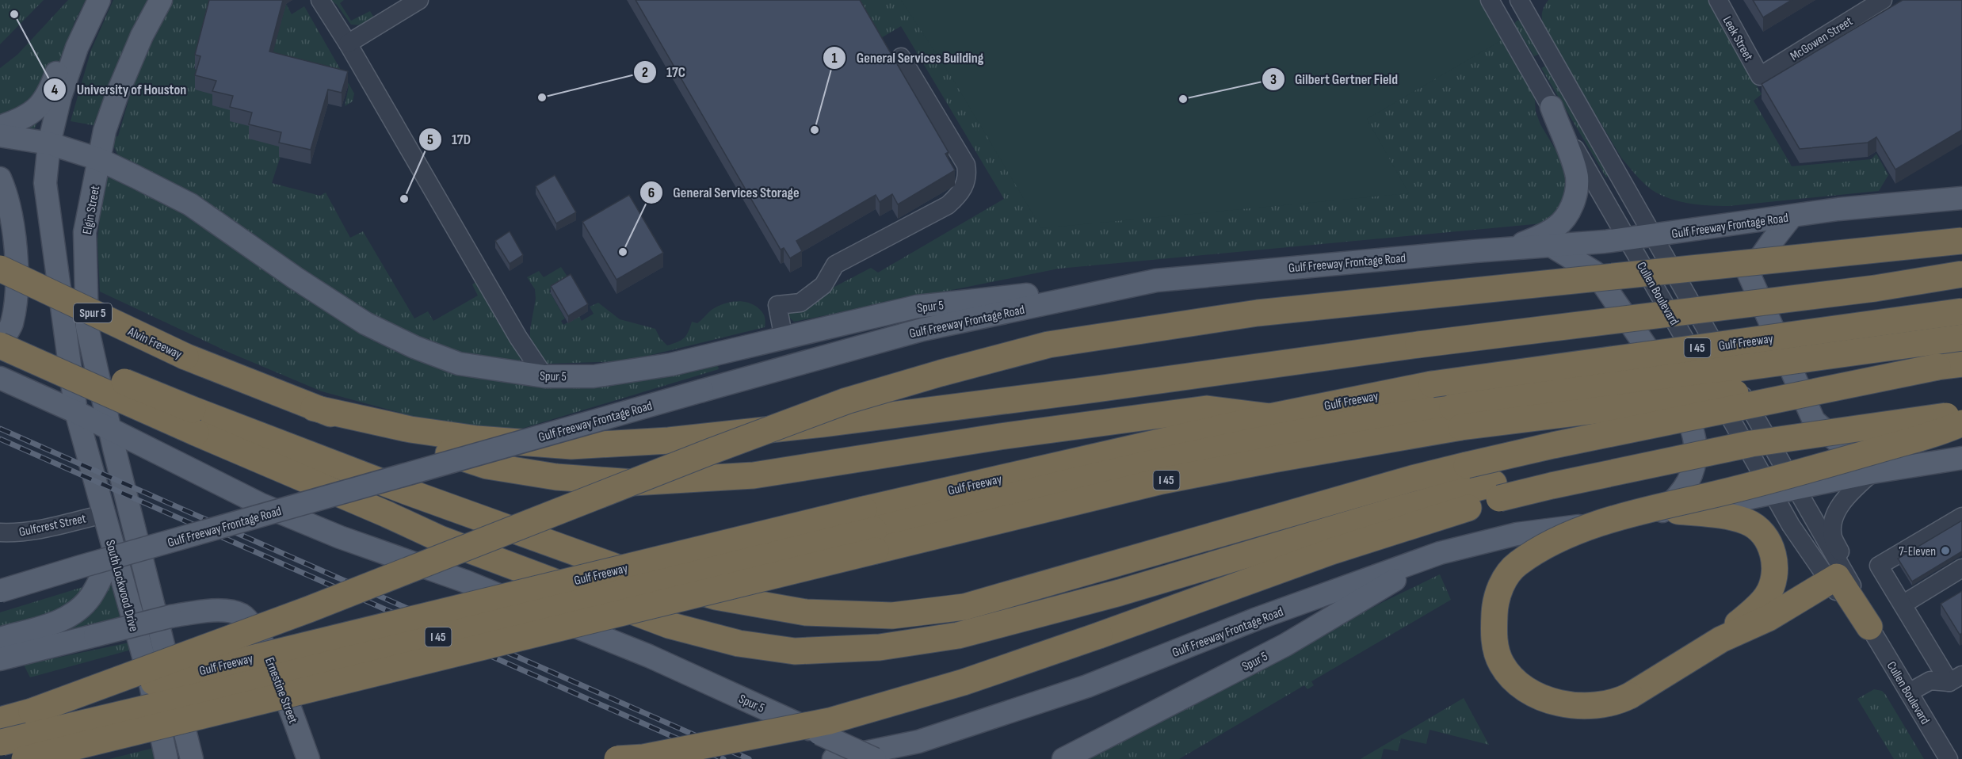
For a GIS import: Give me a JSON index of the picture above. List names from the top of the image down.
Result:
{
  "streets": {
    "highway": [
      "Spur 5",
      "Gulf Freeway",
      "Alvin Freeway",
      "I 45"
    ],
    "main road": [
      "Elgin Street",
      "Gulf Freeway Frontage Road",
      "South Lockwood Drive",
      "Ernestine Street"
    ],
    "street": [
      "Leek Street",
      "McGowen Street",
      "Cullen Boulevard",
      "Gulfcrest Street"
    ]
  },
  "crossings": [
    ["Leek Street", "McGowen Street"],
    ["Elgin Street", "Spur 5"],
    ["Elgin Street", "South Lockwood Drive"],
    ["Gulf Freeway Frontage Road", "Cullen Boulevard"],
    ["Gulf Freeway Frontage Road", "Spur 5"],
    ["Spur 5", "South Lockwood Drive"],
    ["Gulfcrest Street", "South Lockwood Drive"]
  ],
  "places": [
    "University of Houston",
    "17C",
    "Gilbert Gertner Field",
    "General Services Building",
    "17D",
    "General Services Storage",
    "7-Eleven"
  ]
}
